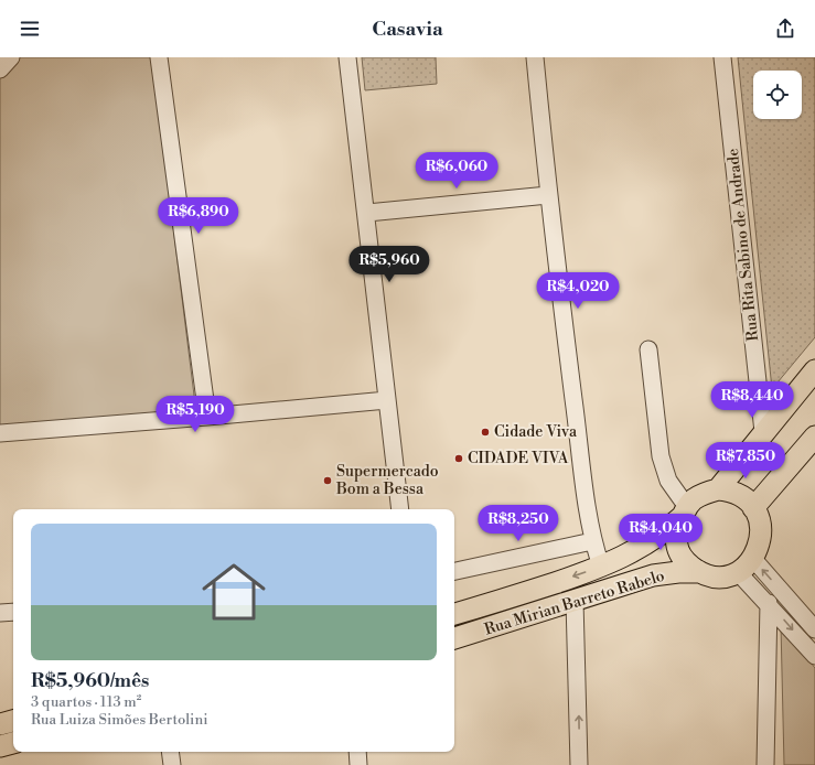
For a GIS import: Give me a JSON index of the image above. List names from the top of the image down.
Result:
{
  "streets": {
    "main road": ["Rua Mirian Barreto Rabelo"],
    "street": ["Rua Rita Sabino de Andrade"]
  },
  "places": ["Cidade Viva", "CIDADE VIVA", "Supermercado Bom a Bessa"],
  "page": {
    "header": "Casavia",
    "price": [
      "R$6,060",
      "R$6,890",
      "R$5,960",
      "R$4,020",
      "R$8,440",
      "R$5,190",
      "R$7,850",
      "R$8,250",
      "R$4,040"
    ],
    "list": [
      {
        "name": "R$5,960/mês",
        "note": "3 quartos · 113 m² · Rua Luiza Simões Bertolini"
      }
    ]
  }
}
